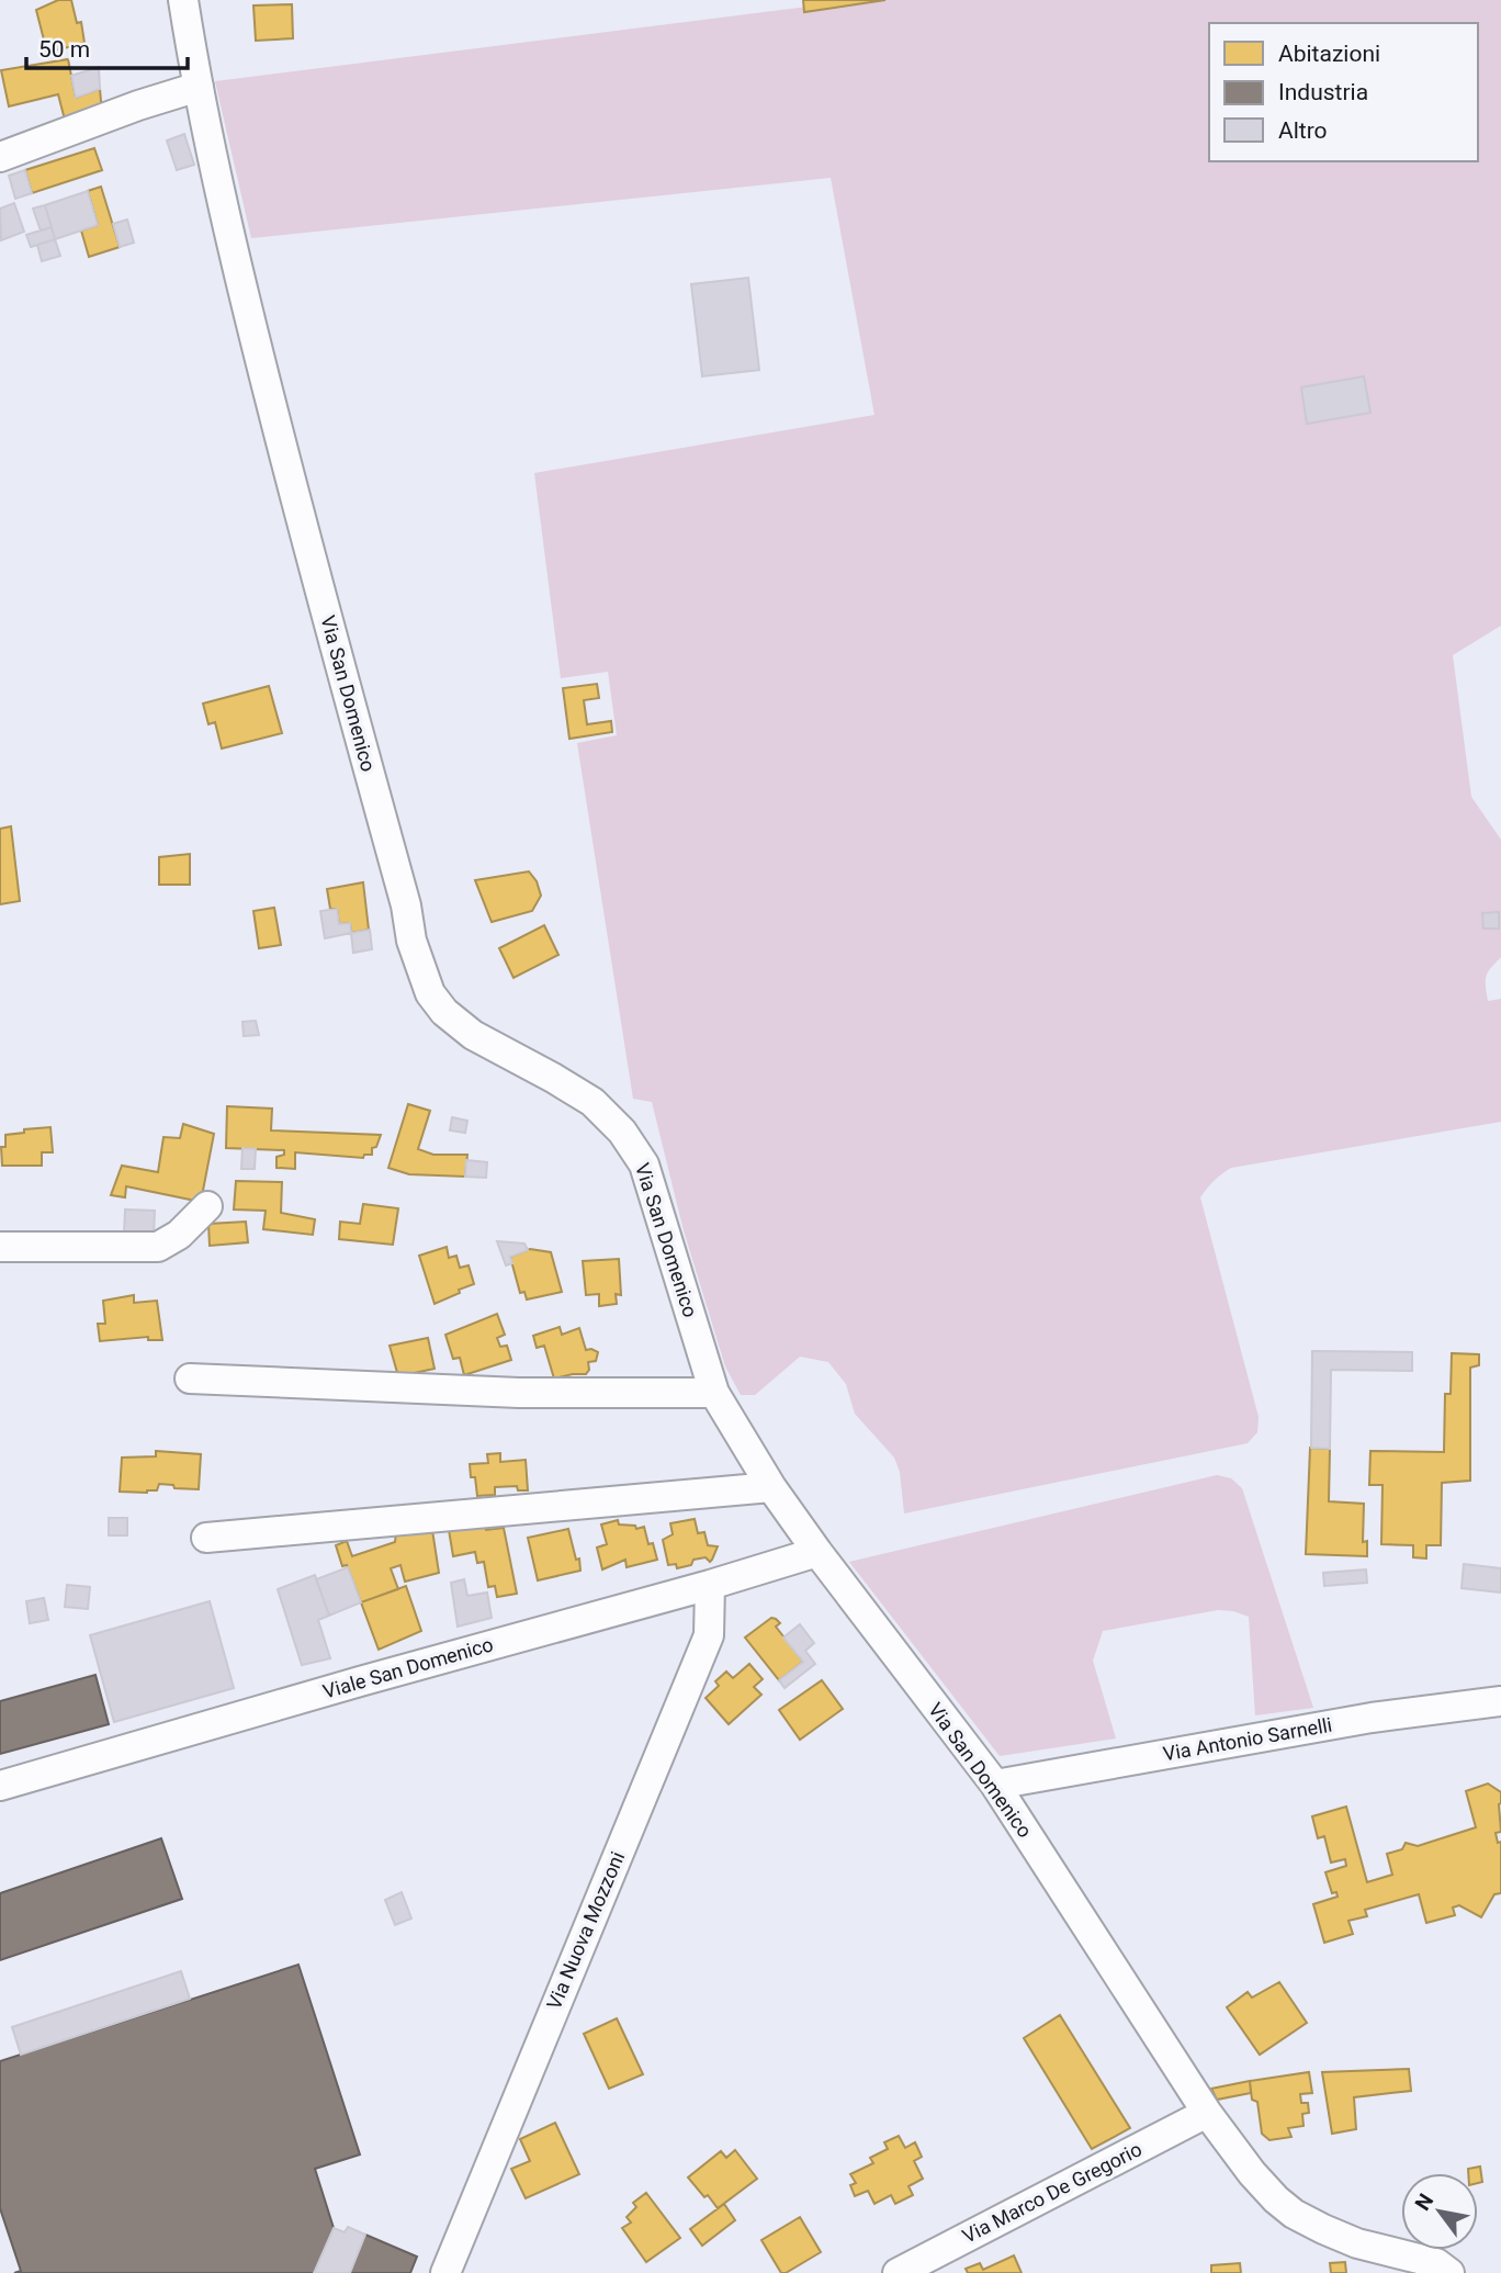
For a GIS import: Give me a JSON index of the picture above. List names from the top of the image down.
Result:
{
  "streets": {
    "street": [
      "Via San Domenico",
      "Viale San Domenico",
      "Via Antonio Sarnelli",
      "Via Nuova Mozzoni",
      "Via Marco De Gregorio"
    ]
  },
  "crossings": [
    ["Via San Domenico", "Viale San Domenico"],
    ["Via San Domenico", "Via Antonio Sarnelli"],
    ["Via San Domenico", "Via Marco De Gregorio"],
    ["Viale San Domenico", "Via Nuova Mozzoni"]
  ],
  "legend": ["Abitazioni", "Industria", "Altro"],
  "scale_bar": "50 m",
  "north": "top left"
}
